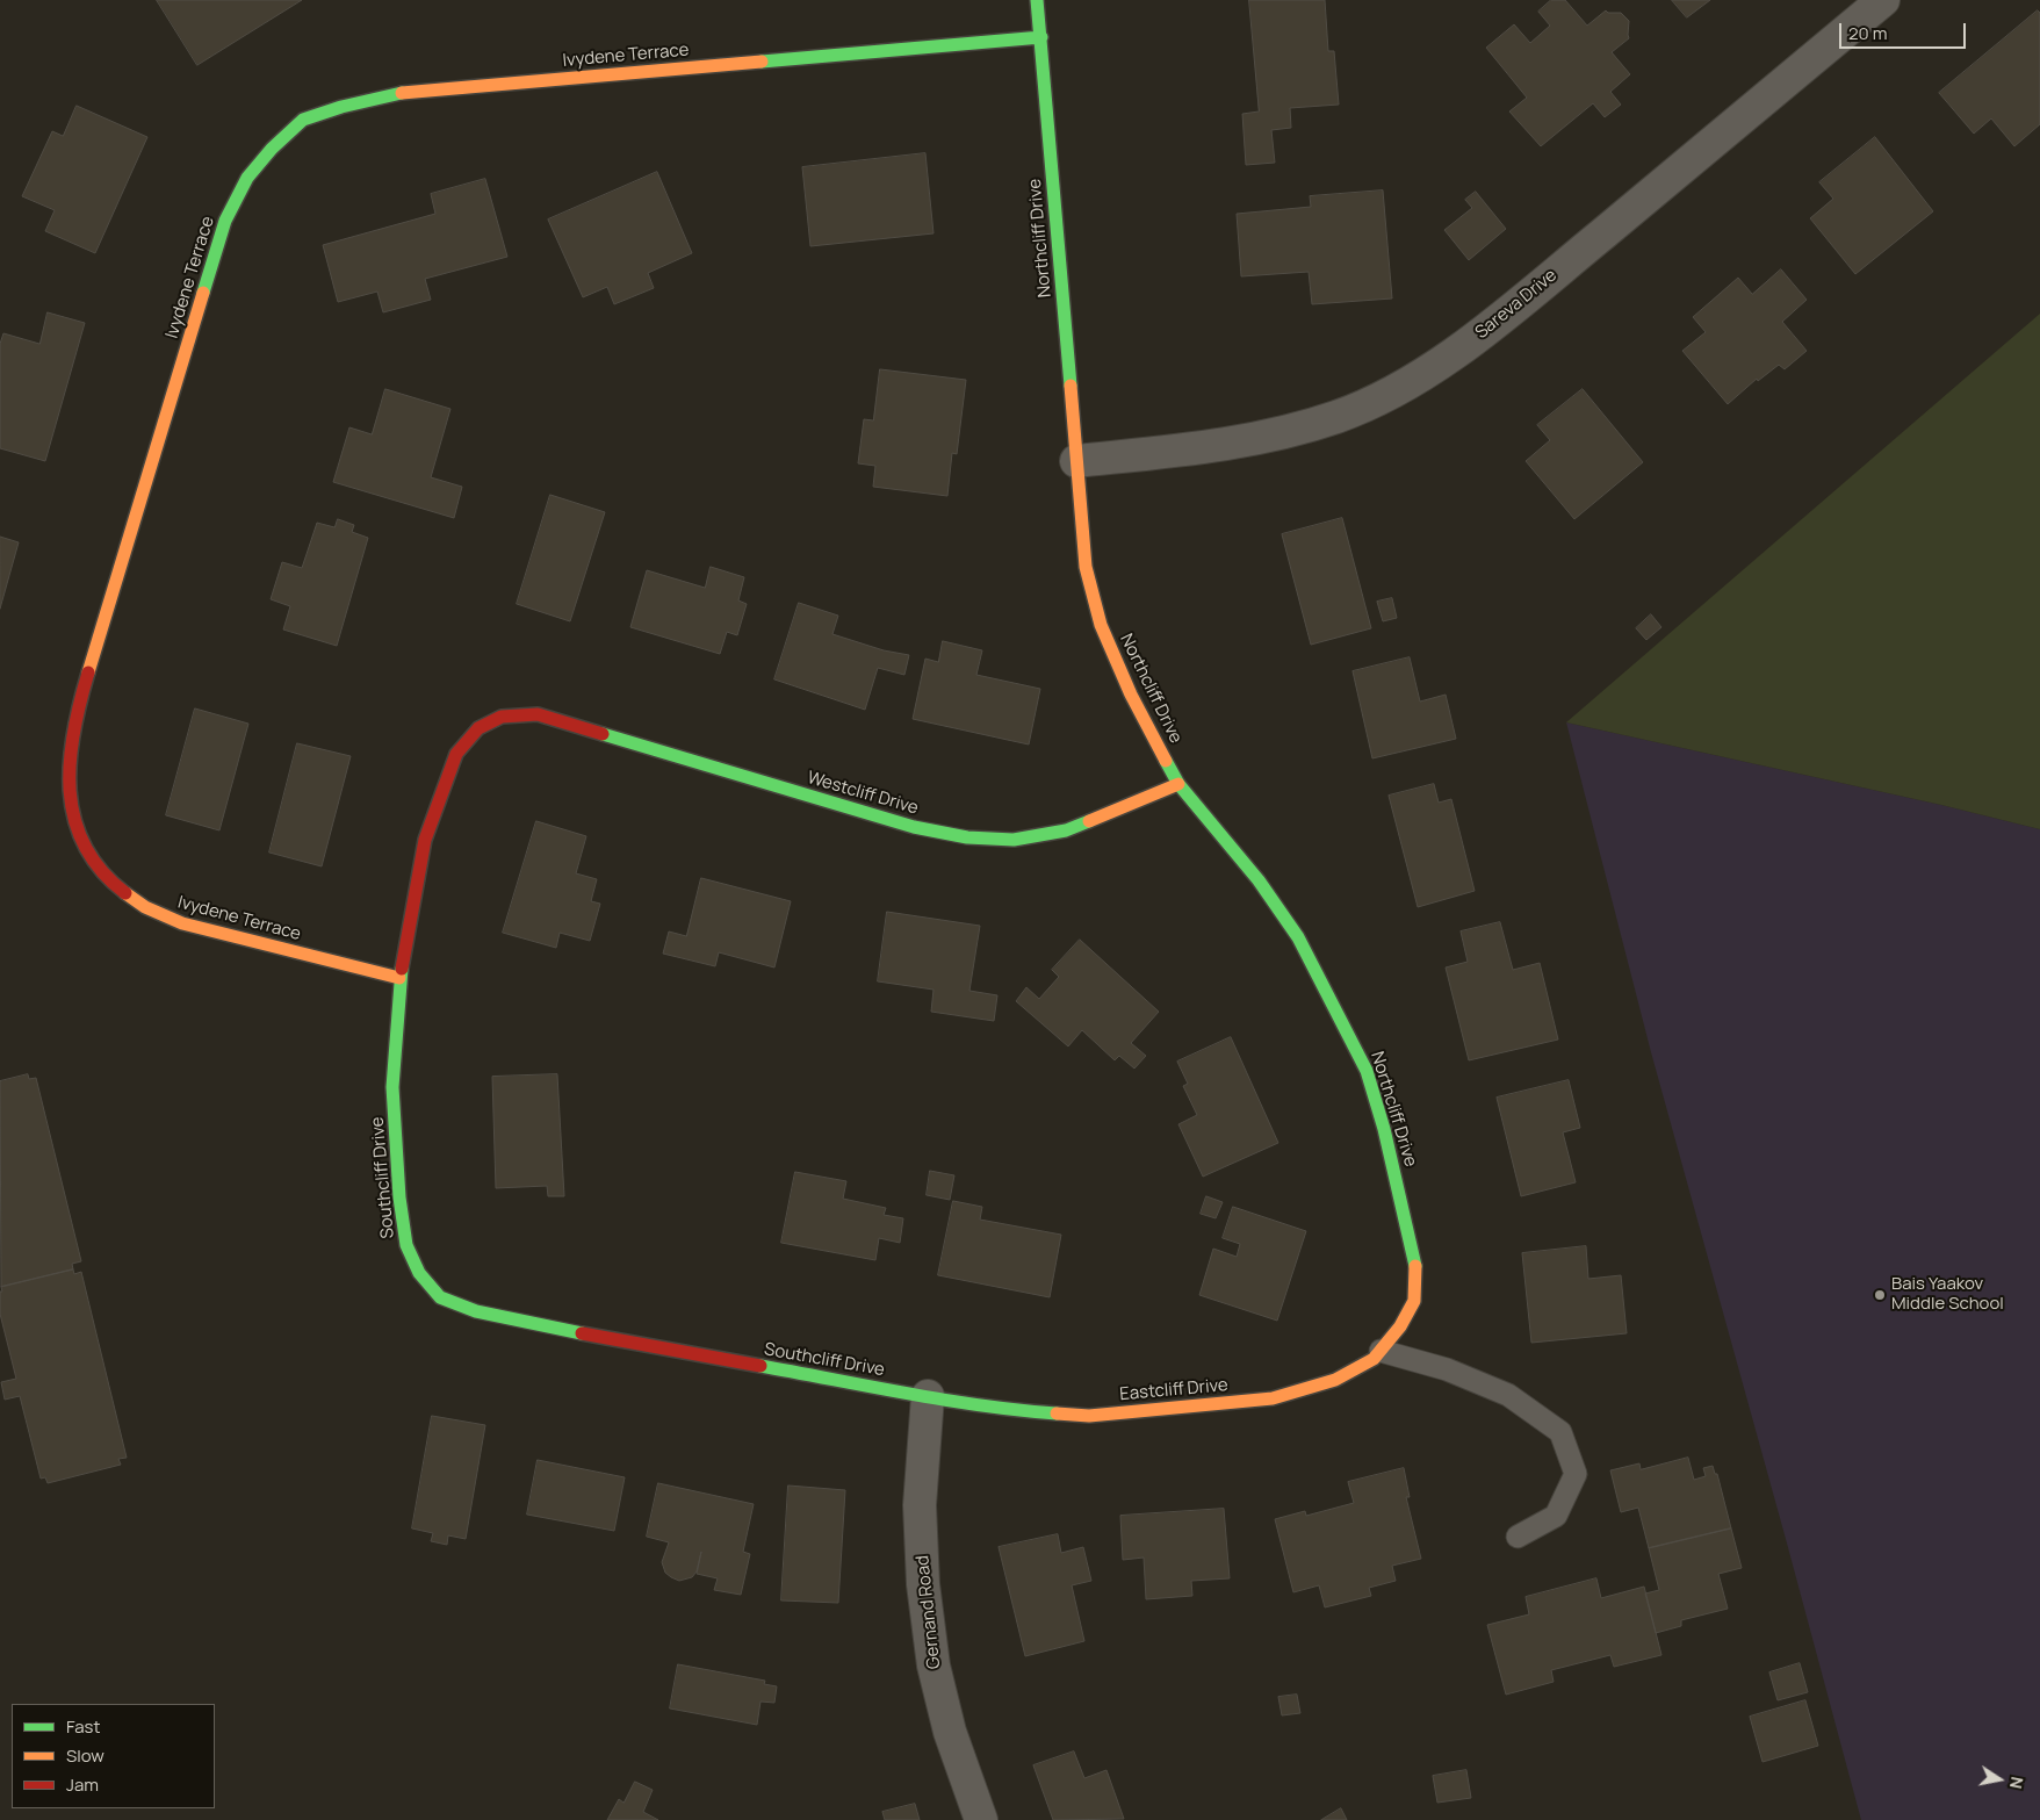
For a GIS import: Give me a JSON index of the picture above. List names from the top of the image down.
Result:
{
  "streets": {
    "street": [
      "Ivydene Terrace",
      "Northcliff Drive",
      "Sareva Drive",
      "Westcliff Drive",
      "Southcliff Drive",
      "Eastcliff Drive",
      "Gernand Road"
    ]
  },
  "crossings": [
    ["Ivydene Terrace", "Northcliff Drive"],
    ["Ivydene Terrace", "Southcliff Drive"],
    ["Northcliff Drive", "Sareva Drive"],
    ["Northcliff Drive", "Westcliff Drive"],
    ["Northcliff Drive", "Eastcliff Drive"],
    ["Westcliff Drive", "Southcliff Drive"],
    ["Southcliff Drive", "Eastcliff Drive"],
    ["Southcliff Drive", "Gernand Road"],
    ["Eastcliff Drive", "Gernand Road"]
  ],
  "places": ["Bais Yaakov Middle School"],
  "legend": ["Fast", "Slow", "Jam"],
  "scale_bar": "20 m",
  "north": "right"
}
